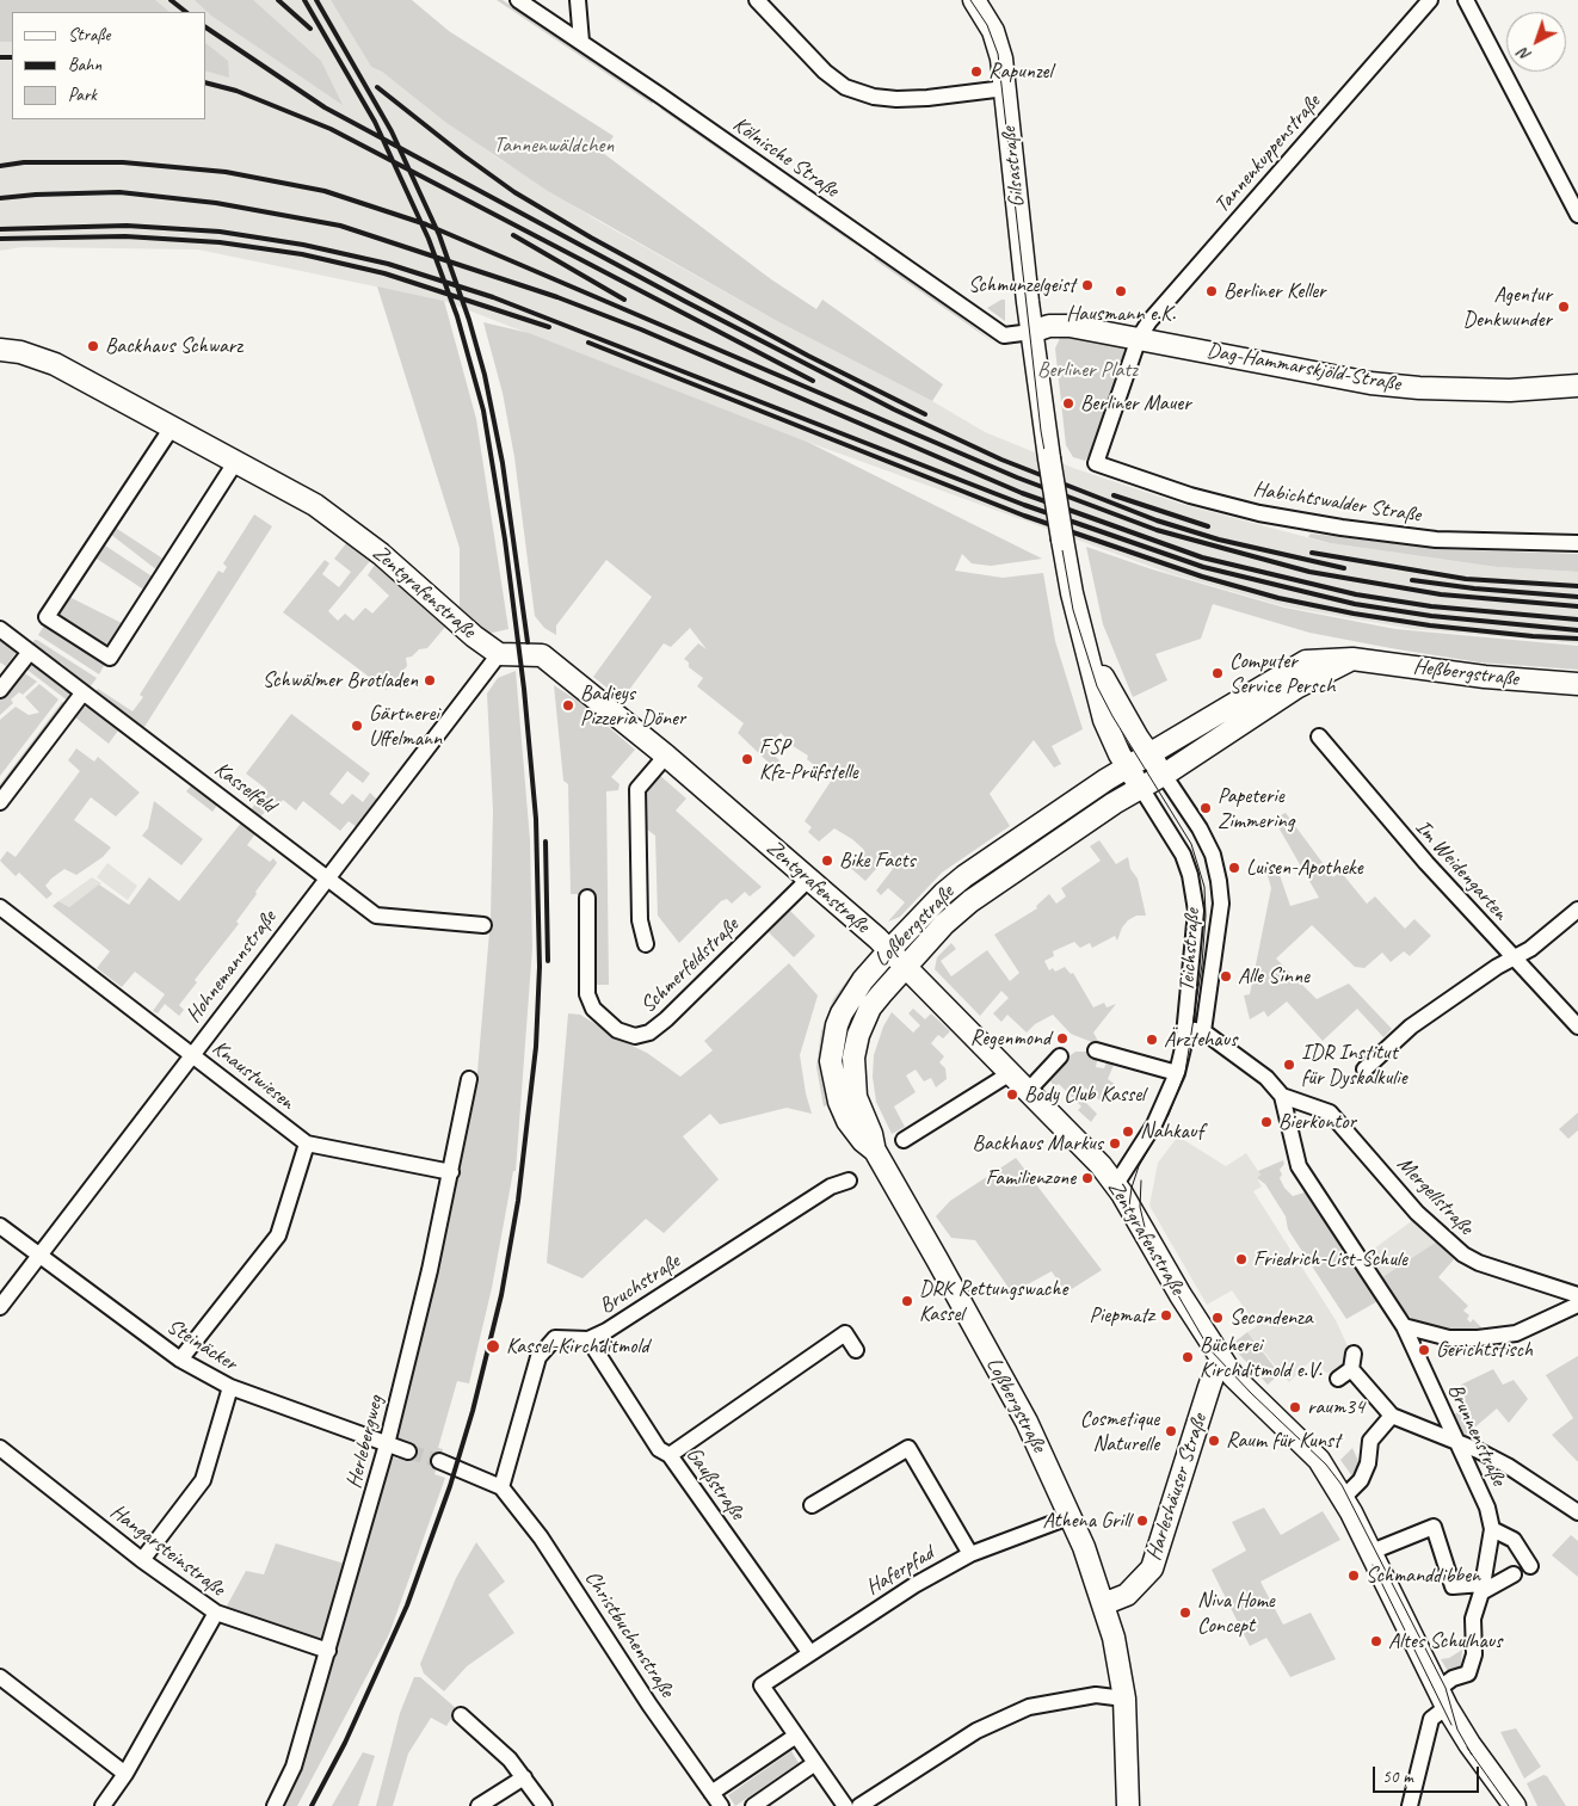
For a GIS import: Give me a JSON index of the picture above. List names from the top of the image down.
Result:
{
  "streets": {
    "main road": [
      "Gilsastraße",
      "Dag-Hammarskjöld-Straße",
      "Zentgrafenstraße",
      "Heßbergstraße",
      "Loßbergstraße",
      "Teichstraße",
      "Harleshäuser Straße"
    ],
    "street": [
      "Tannenkuppenstraße",
      "Kölnische Straße",
      "Habichtswalder Straße",
      "Kasselfeld",
      "Im Weidengarten",
      "Schmerfeldstraße",
      "Hohnemannstraße",
      "Knaustwiesen",
      "Mergellstraße",
      "Bruchstraße",
      "Steinäcker",
      "Brunnenstraße",
      "Herlebergweg",
      "Gaußstraße",
      "Hangarsteinstraße",
      "Haferpfad",
      "Christbuchenstraße"
    ]
  },
  "crossings": [
    ["Tannenkuppenstraße", "Dag-Hammarskjöld-Straße"],
    ["Tannenkuppenstraße", "Habichtswalder Straße"],
    ["Kölnische Straße", "Gilsastraße"],
    ["Kölnische Straße", "Dag-Hammarskjöld-Straße"],
    ["Kölnische Straße", "Teichstraße"],
    ["Gilsastraße", "Dag-Hammarskjöld-Straße"],
    ["Gilsastraße", "Teichstraße"],
    ["Dag-Hammarskjöld-Straße", "Habichtswalder Straße"],
    ["Dag-Hammarskjöld-Straße", "Teichstraße"],
    ["Zentgrafenstraße", "Loßbergstraße"],
    ["Zentgrafenstraße", "Teichstraße"],
    ["Zentgrafenstraße", "Schmerfeldstraße"],
    ["Zentgrafenstraße", "Hohnemannstraße"],
    ["Zentgrafenstraße", "Brunnenstraße"],
    ["Zentgrafenstraße", "Harleshäuser Straße"],
    ["Heßbergstraße", "Loßbergstraße"],
    ["Heßbergstraße", "Teichstraße"],
    ["Kasselfeld", "Hohnemannstraße"],
    ["Loßbergstraße", "Teichstraße"],
    ["Loßbergstraße", "Harleshäuser Straße"],
    ["Loßbergstraße", "Haferpfad"],
    ["Hohnemannstraße", "Knaustwiesen"],
    ["Hohnemannstraße", "Steinäcker"],
    ["Knaustwiesen", "Herlebergweg"],
    ["Mergellstraße", "Brunnenstraße"],
    ["Bruchstraße", "Gaußstraße"],
    ["Bruchstraße", "Christbuchenstraße"],
    ["Steinäcker", "Herlebergweg"],
    ["Herlebergweg", "Hangarsteinstraße"],
    ["Gaußstraße", "Haferpfad"]
  ],
  "parks": ["Tannenwäldchen", "Berliner Platz"],
  "places": [
    "Rapunzel",
    "Schmunzelgeist",
    "Hausmann e.K.",
    "Berliner Keller",
    "Agentur Denkwunder",
    "Backhaus Schwarz",
    "Berliner Mauer",
    "Computer Service Persch",
    "Schwälmer Brotladen",
    "Badieys Pizzeria Döner",
    "Gärtnerei Uffelmann",
    "FSP Kfz-Prüfstelle",
    "Papeterie Zimmering",
    "Bike Facts",
    "Luisen-Apotheke",
    "Alle Sinne",
    "Regenmond",
    "Ärztehaus",
    "IDR Institut für Dyskalkulie",
    "Body Club Kassel",
    "Bierkontor",
    "Nahkauf",
    "Backhaus Markus",
    "Familienzone",
    "Friedrich-List-Schule",
    "DRK Rettungswache Kassel",
    "Piepmatz",
    "Secondenza",
    "Kassel-Kirchditmold",
    "Gerichtstisch",
    "Bücherei Kirchditmold e.V.",
    "raum34",
    "Cosmetique Naturelle",
    "Raum für Kunst",
    "Athena Grill",
    "Schmanddibben",
    "Niva Home Concept",
    "Altes Schulhaus"
  ],
  "legend": ["Straße", "Bahn", "Park"],
  "scale_bar": "50 m",
  "north": "bottom left"
}
